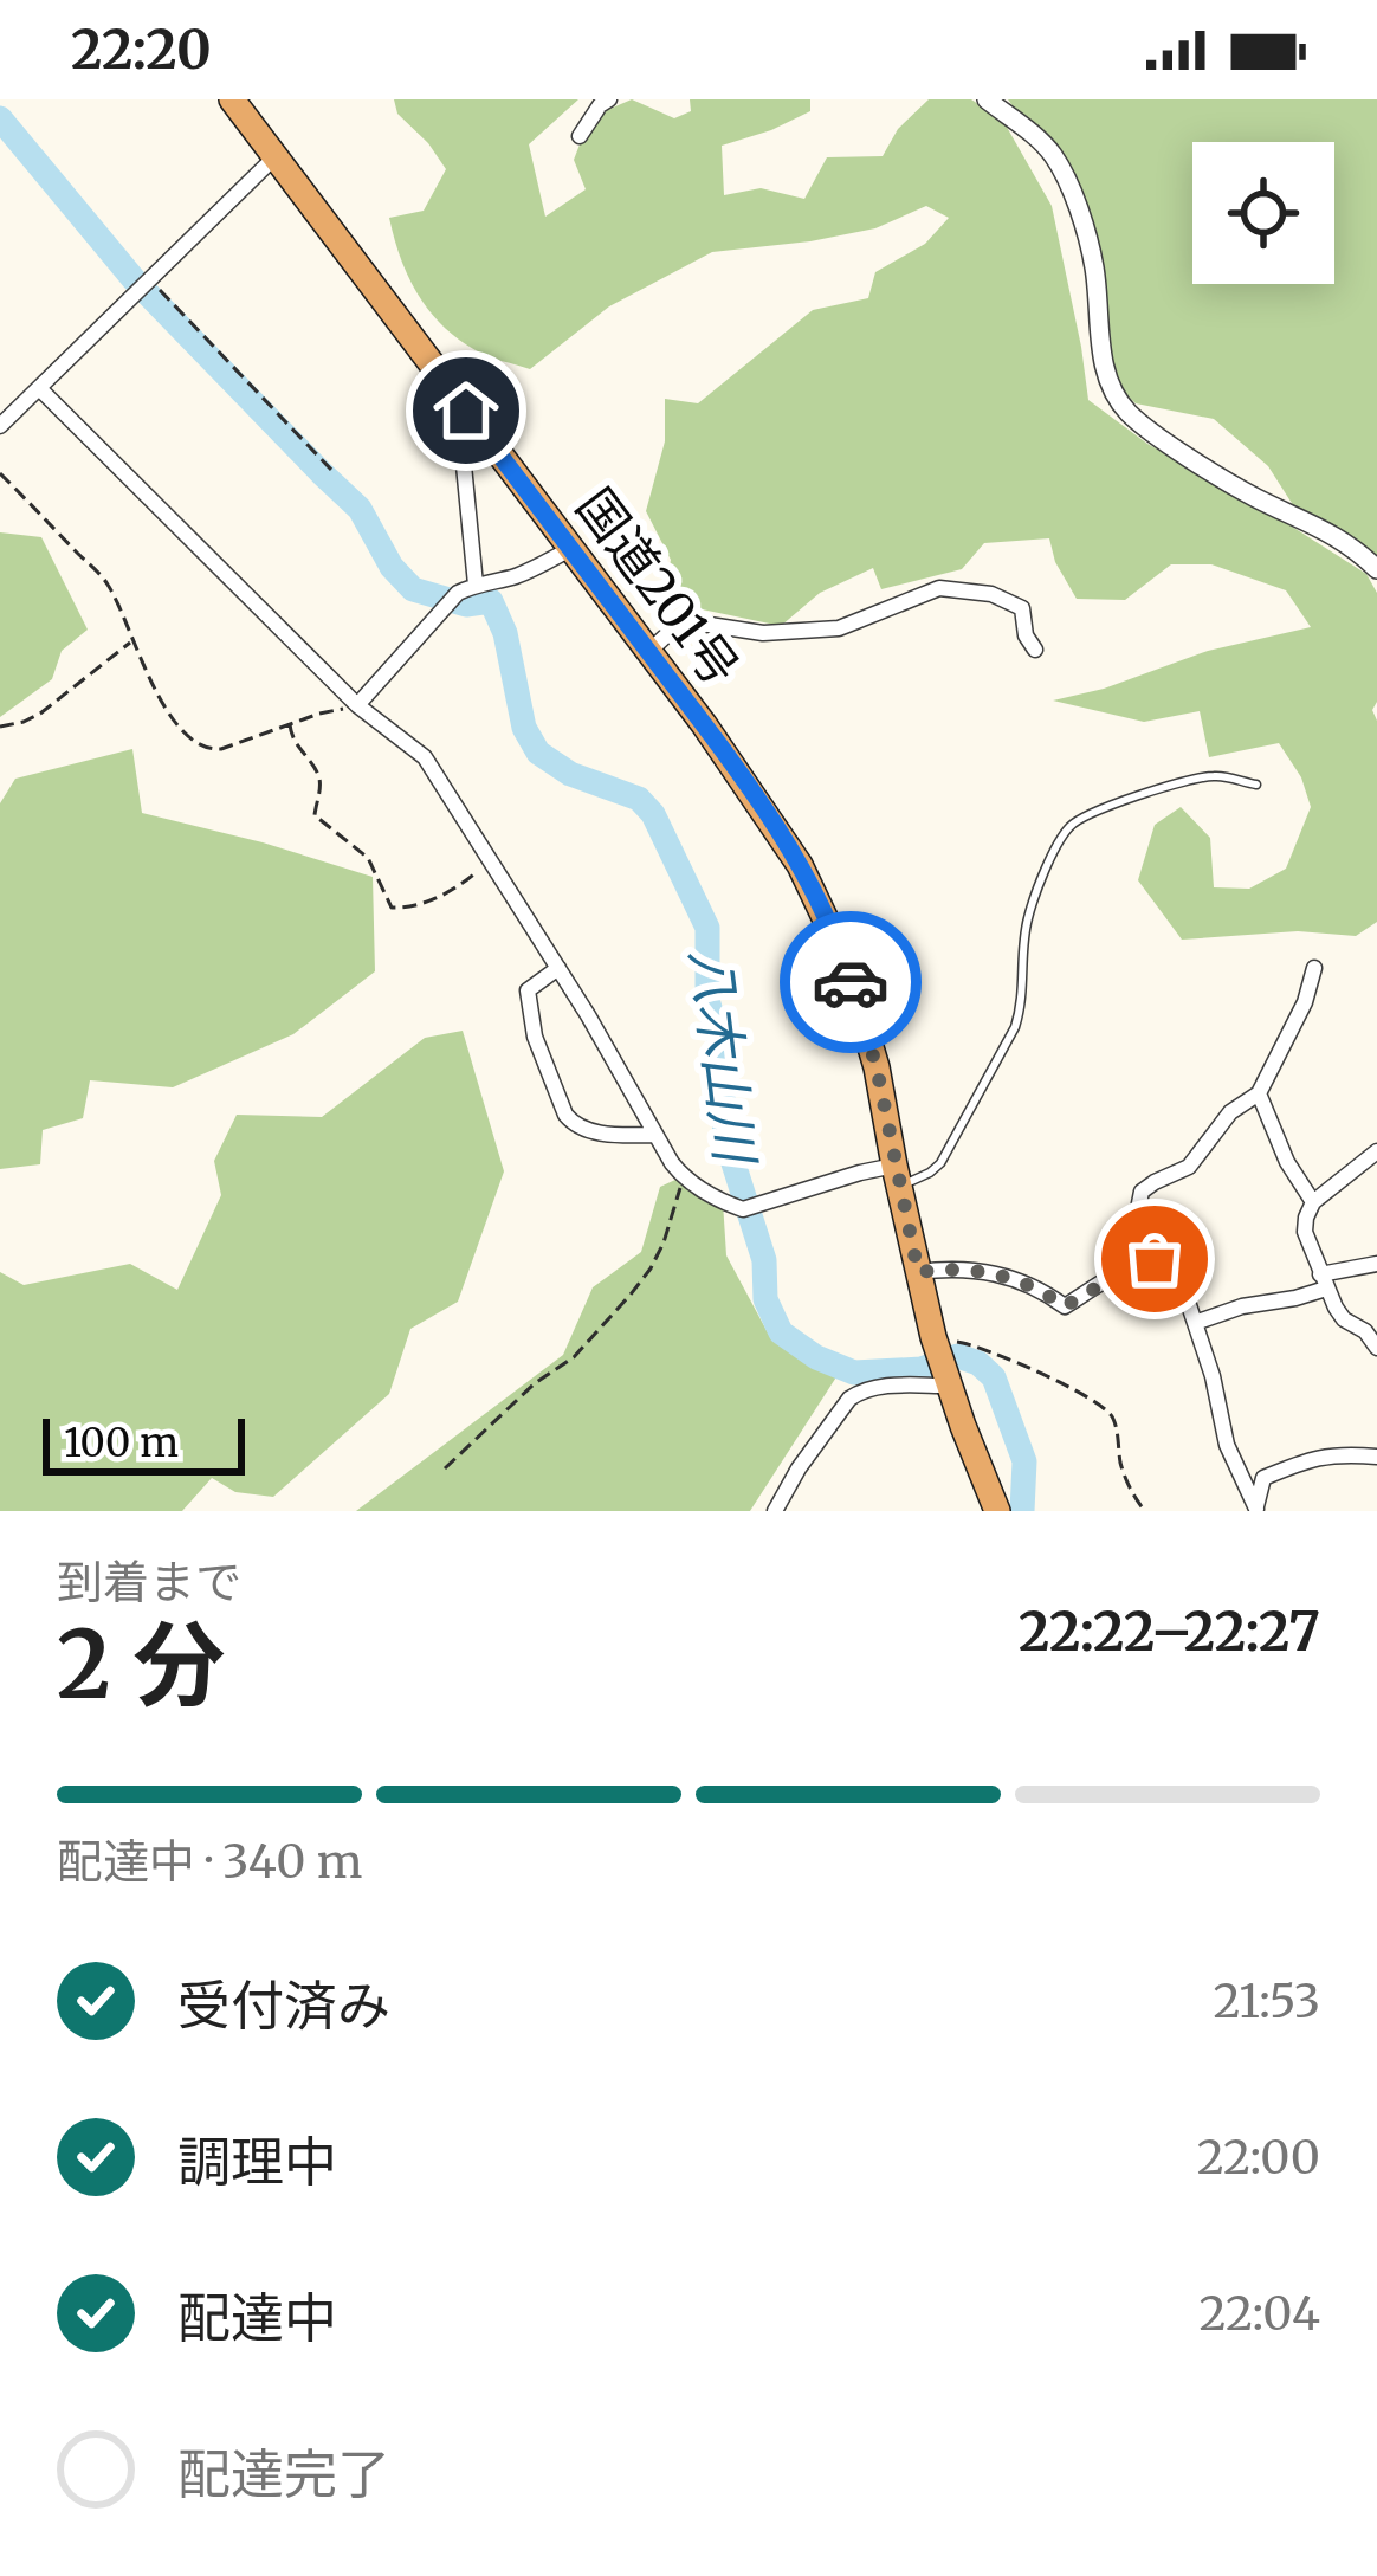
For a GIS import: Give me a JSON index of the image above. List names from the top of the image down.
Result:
{
  "streets": {
    "highway": ["国道201号"]
  },
  "water": ["八木山川"],
  "scale_bar": "100 m",
  "page": {
    "status": "22:20",
    "scale": "100 m",
    "heading": ["2 分", "到着まで", "22:22–22:27"],
    "bar": "配達中 · 340 m",
    "list": [
      ["受付済み", "21:53"],
      ["調理中", "22:00"],
      ["配達中", "22:04"],
      "配達完了"
    ]
  }
}
